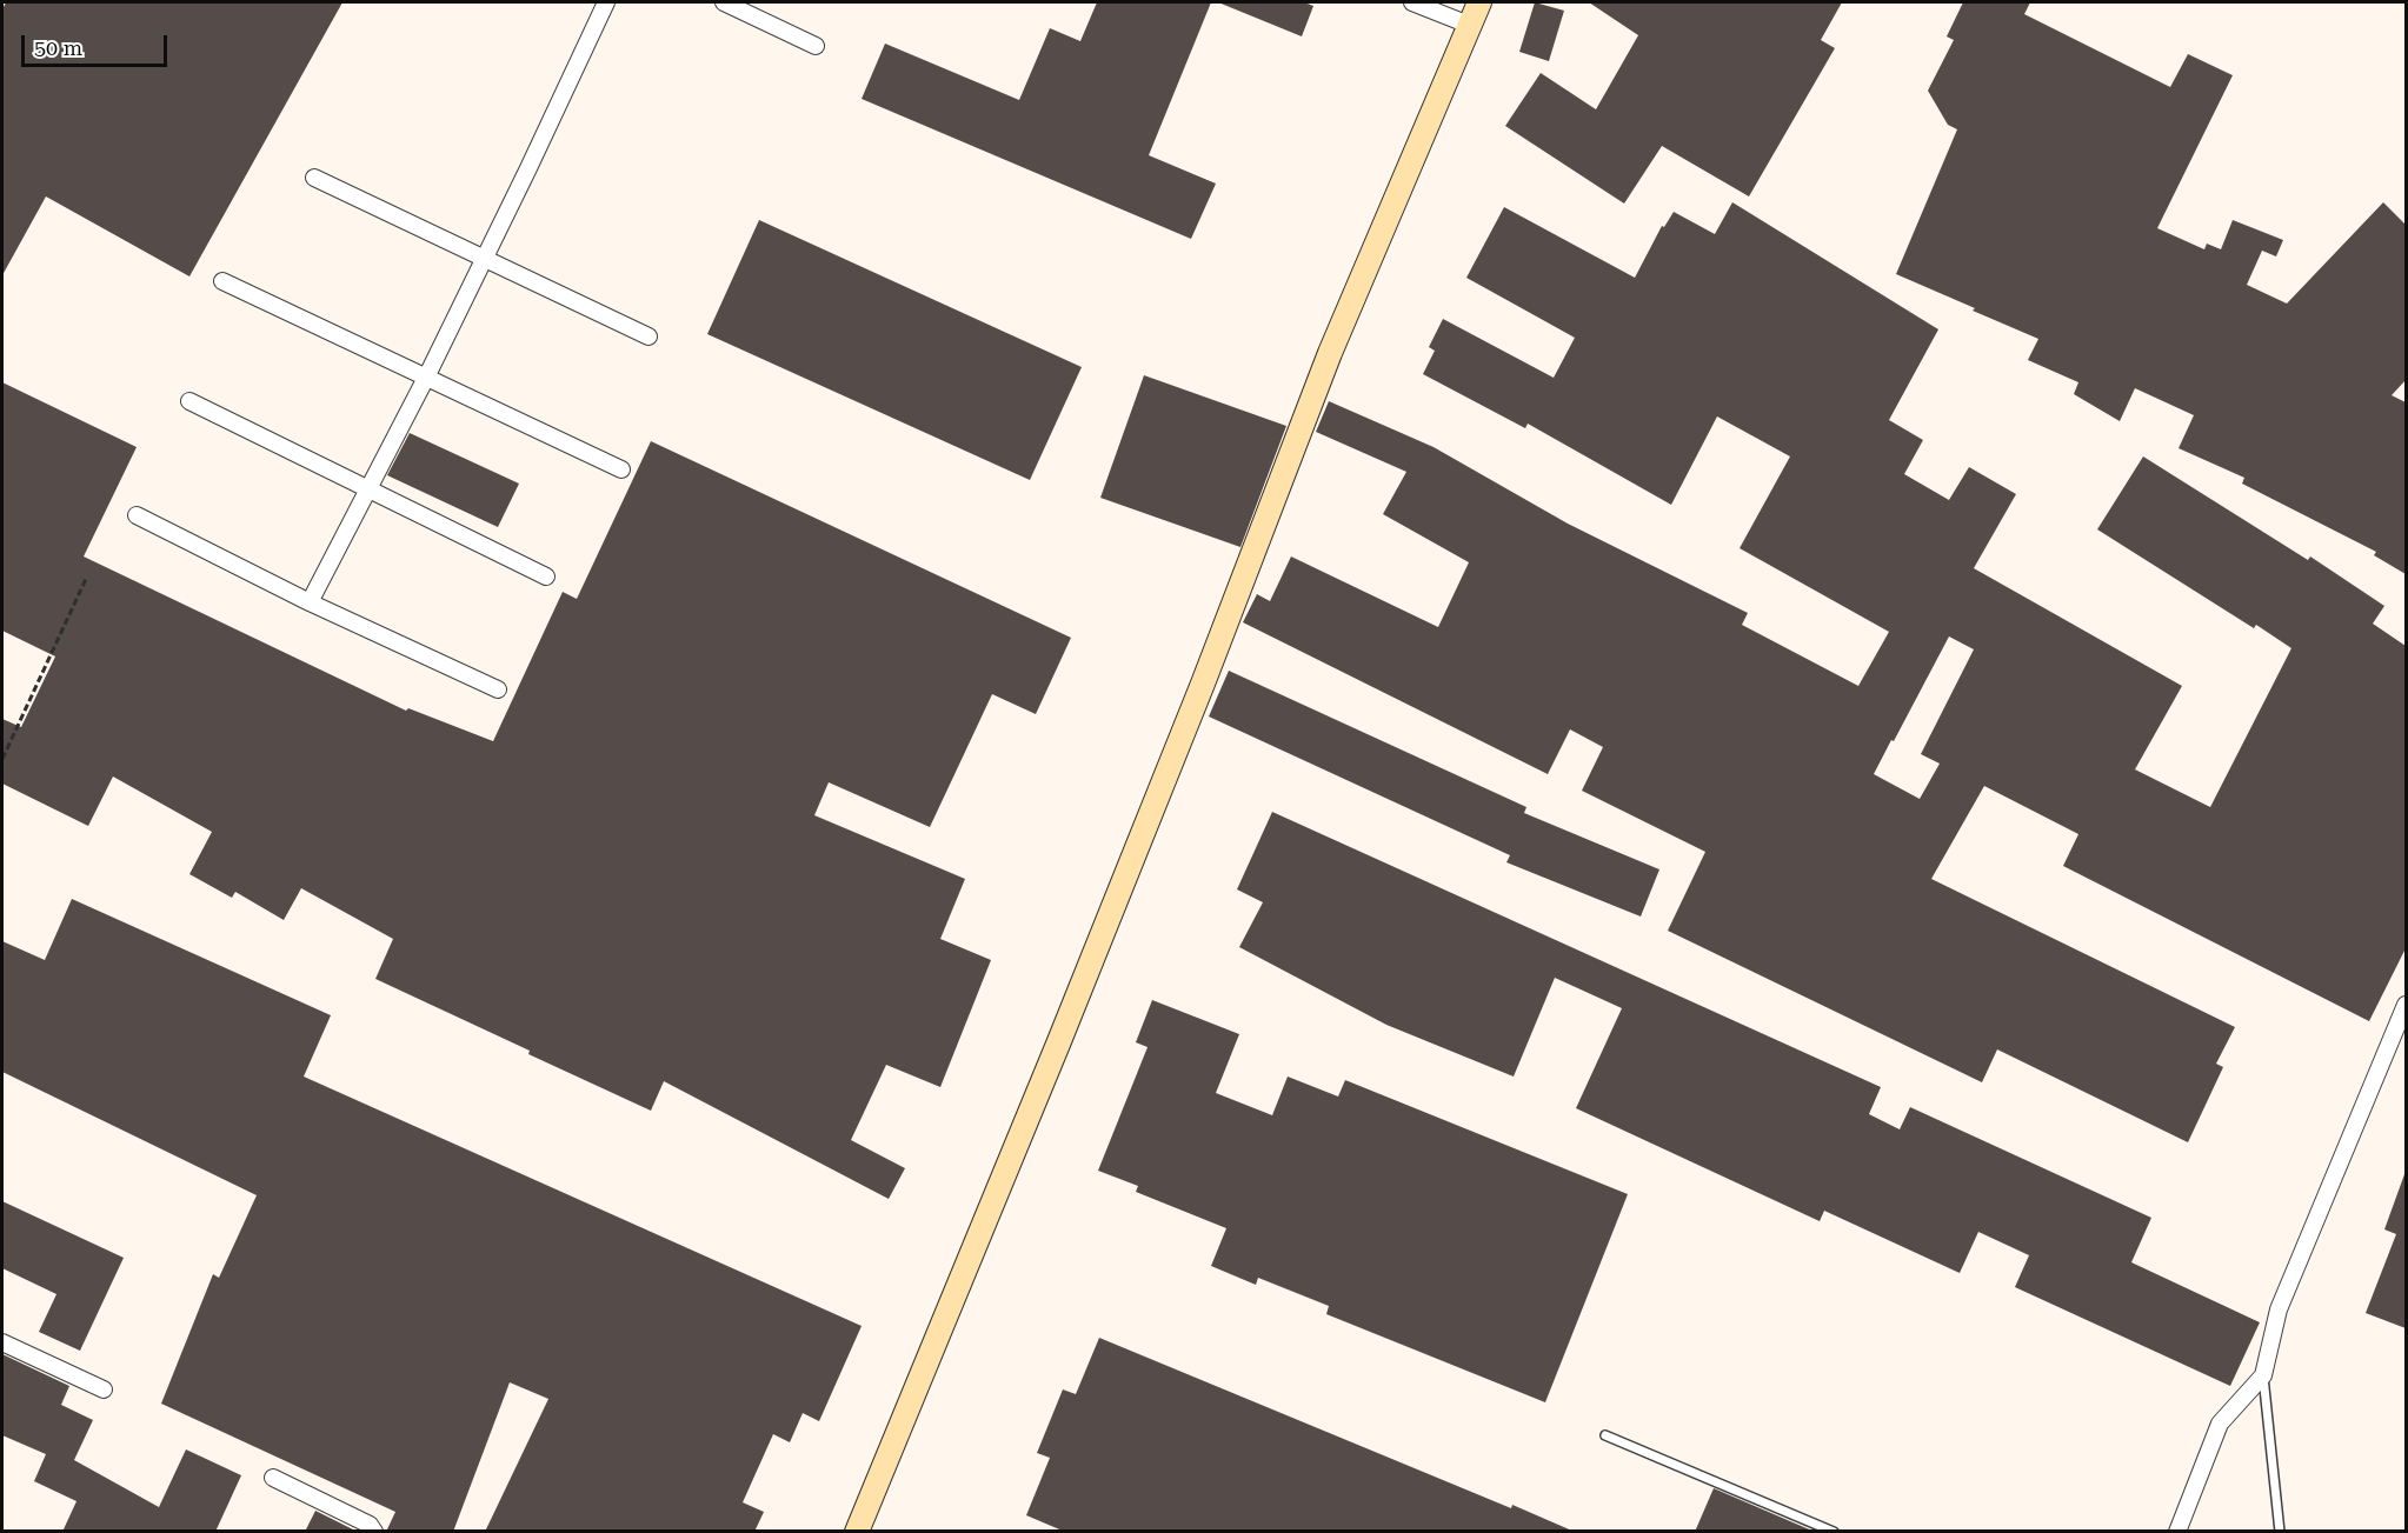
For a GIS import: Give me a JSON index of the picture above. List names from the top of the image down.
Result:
{
  "scale_bar": "50 m"
}
